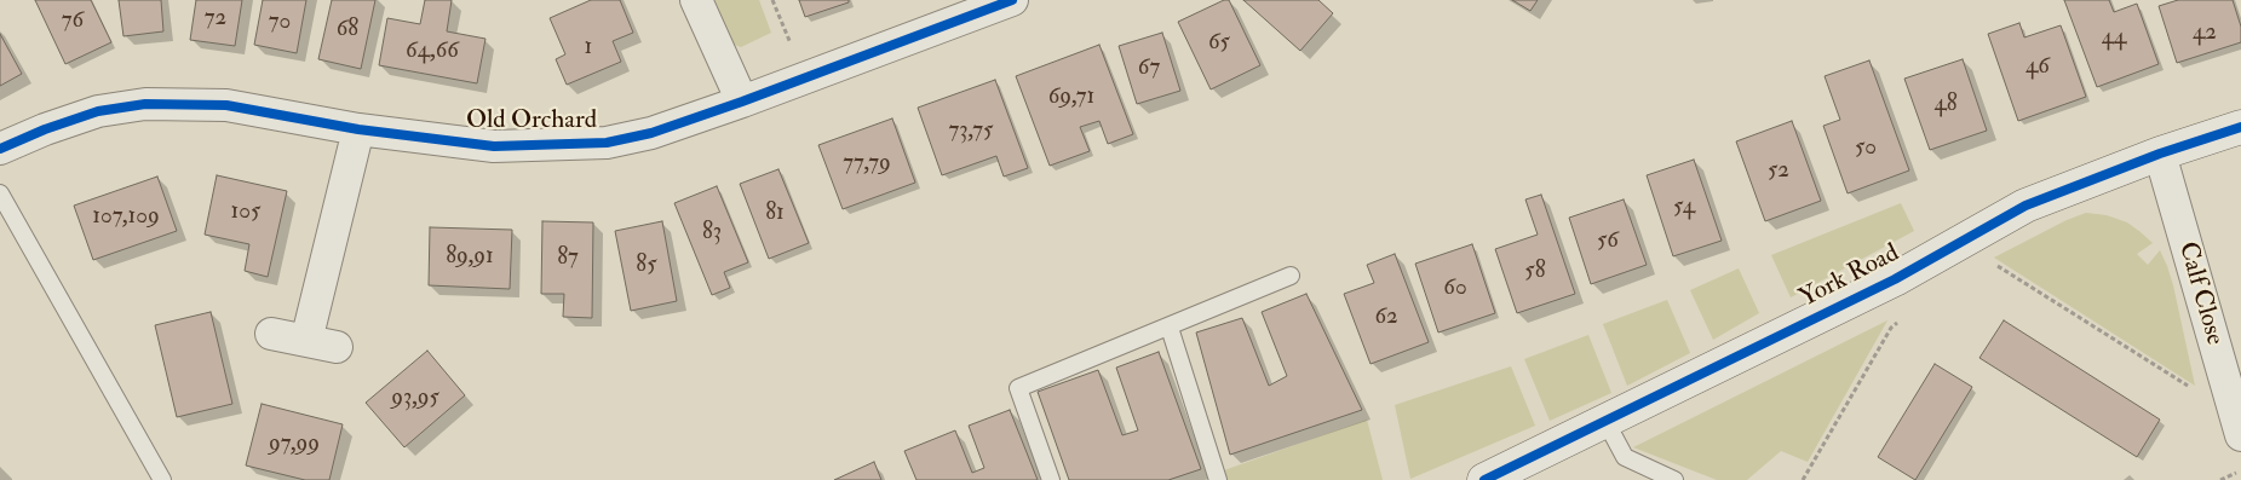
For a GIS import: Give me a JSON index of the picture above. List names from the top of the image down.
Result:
{
  "streets": {
    "street": ["Old Orchard", "York Road", "Calf Close"]
  },
  "crossings": [
    ["York Road", "Calf Close"]
  ],
  "house_numbers": [
    "72",
    "76",
    "70",
    "68",
    "42",
    "44",
    "65",
    "1",
    "64,66",
    "46",
    "67",
    "69,71",
    "48",
    "73,75",
    "50",
    "77,79",
    "52",
    "54",
    "105",
    "81",
    "107,109",
    "83",
    "56",
    "89,91",
    "87",
    "85",
    "58",
    "60",
    "62",
    "93,95",
    "97,99"
  ]
}
